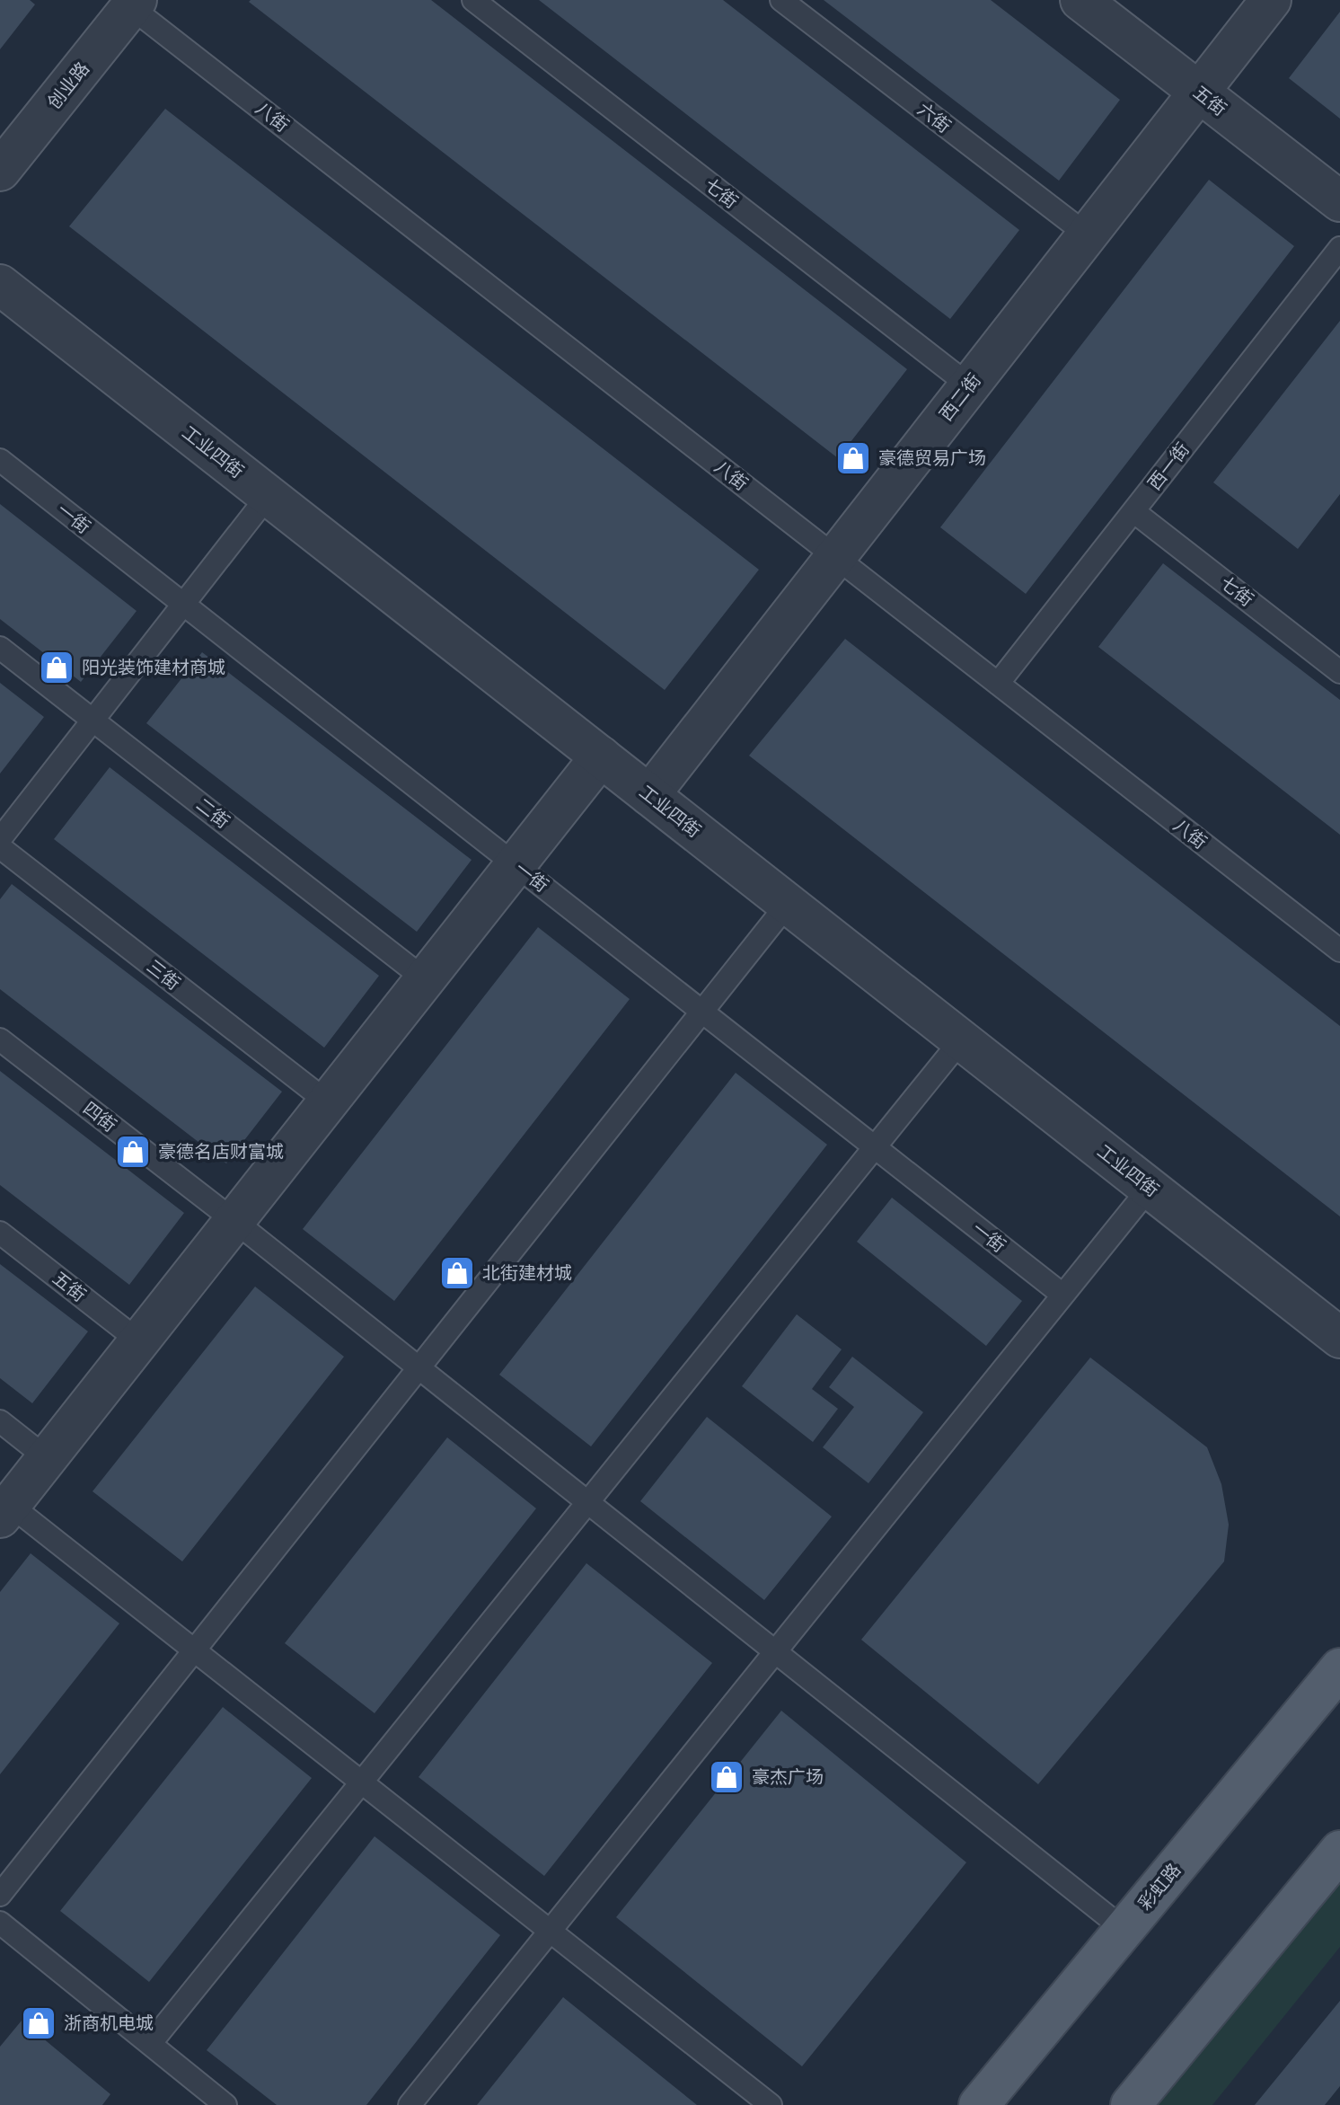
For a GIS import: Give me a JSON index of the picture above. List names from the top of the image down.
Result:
{
  "streets": {
    "main road": ["彩虹路"],
    "street": [
      "创业路",
      "五街",
      "西二街",
      "工业四街"
    ],
    "lane": [
      "八街",
      "六街",
      "七街",
      "西一街",
      "一街",
      "二街",
      "三街",
      "四街"
    ]
  },
  "crossings": [
    ["创业路", "八街"],
    ["五街", "西二街"],
    ["八街", "西二街"],
    ["八街", "西一街"],
    ["六街", "西二街"],
    ["七街", "西二街"],
    ["七街", "西一街"],
    ["西二街", "工业四街"],
    ["四街", "彩虹路"]
  ],
  "places": {
    "shop": [
      "豪德贸易广场",
      "阳光装饰建材商城",
      "豪德名店财富城",
      "北街建材城",
      "豪杰广场",
      "浙商机电城"
    ]
  }
}
